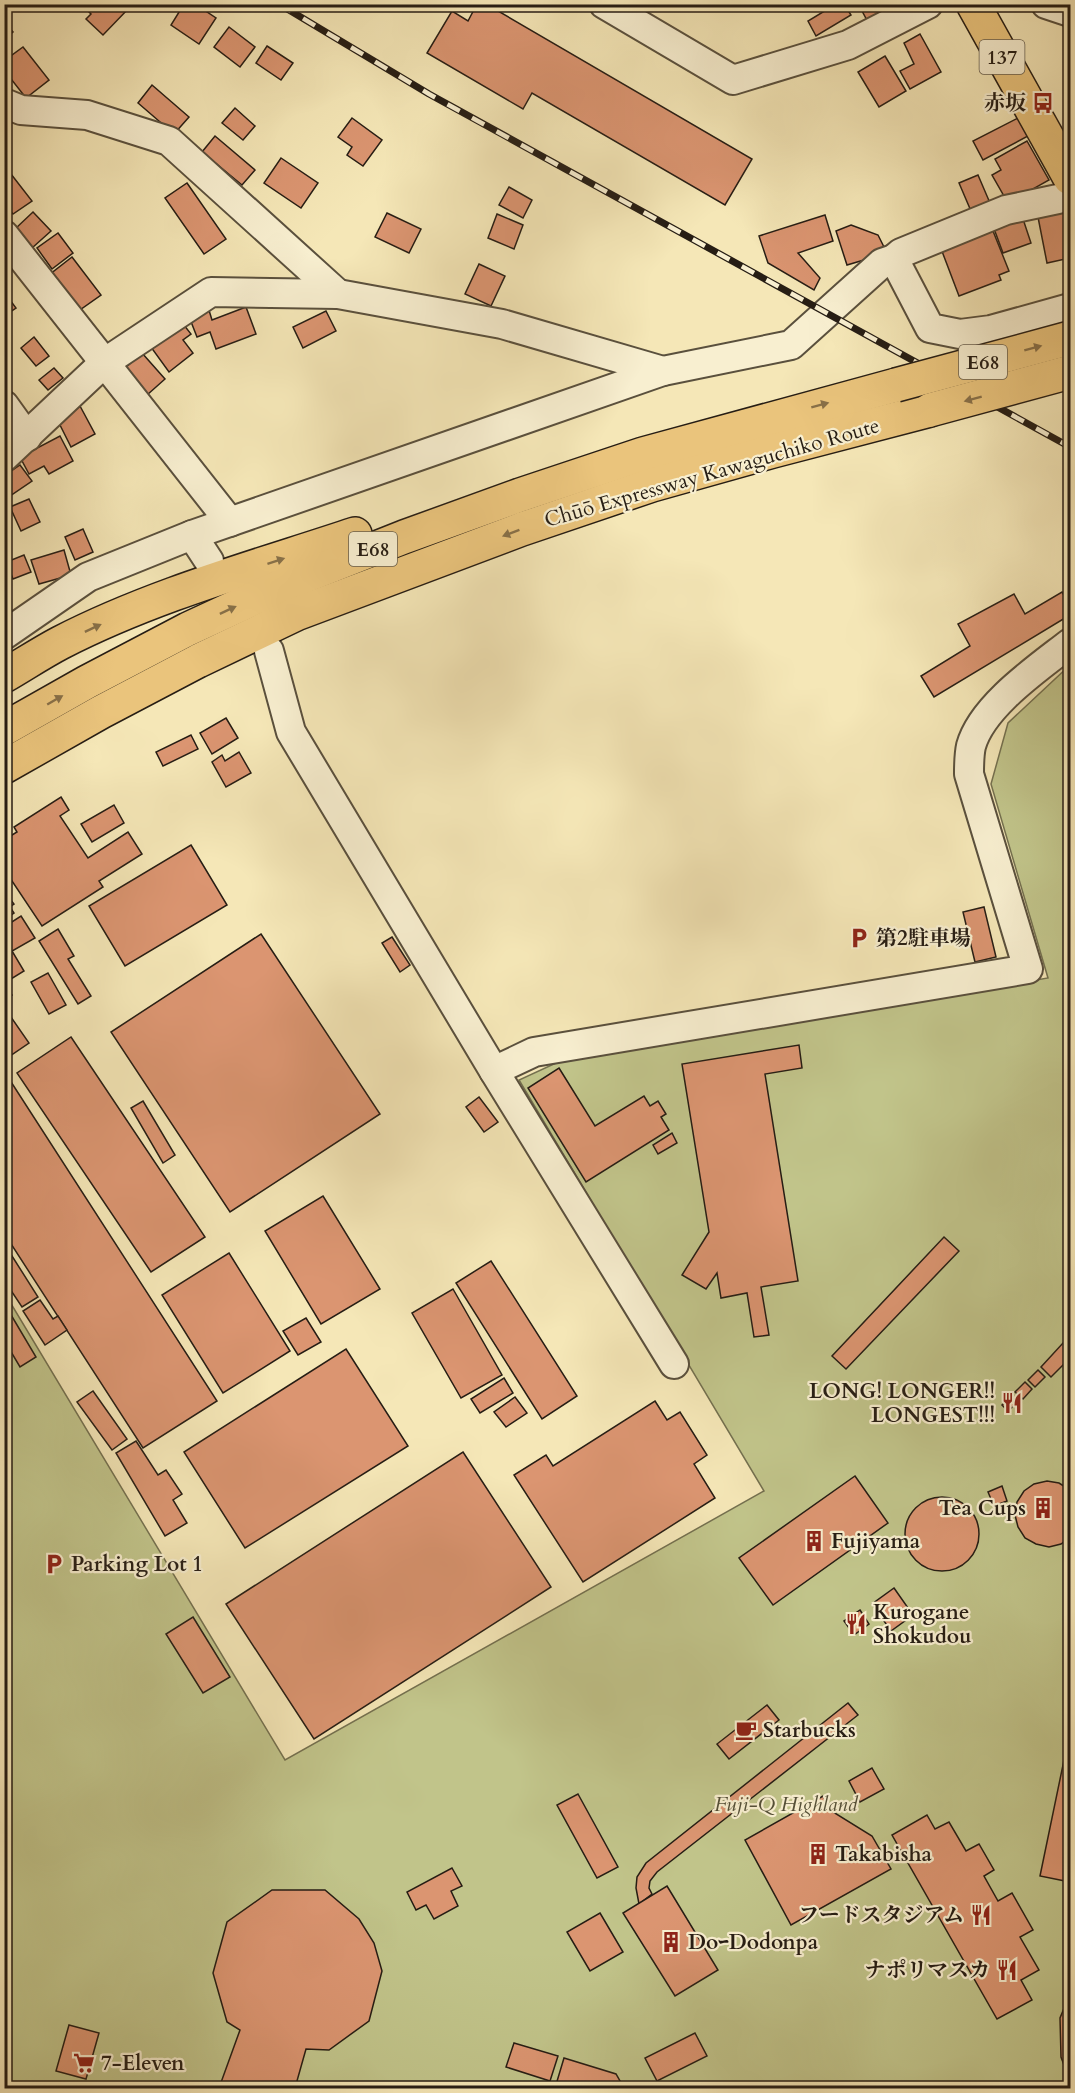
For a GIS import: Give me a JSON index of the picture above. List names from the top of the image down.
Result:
{
  "streets": {
    "highway": ["137", "E68", "Chūō Expressway Kawaguchiko Route"]
  },
  "parks": ["Fuji-Q Highland"],
  "places": {
    "bus stop": ["赤坂"],
    "parking": ["第2駐車場", "Parking Lot 1"],
    "restaurant": [
      "LONG! LONGER!! LONGEST!!!",
      "Kurogane Shokudou",
      "フードスタジアム",
      "ナポリマスカ"
    ],
    "building": [
      "Tea Cups",
      "Fujiyama",
      "Takabisha",
      "DoｰDodonpa"
    ],
    "cafe": ["Starbucks"],
    "supermarket": ["7-Eleven"]
  }
}
